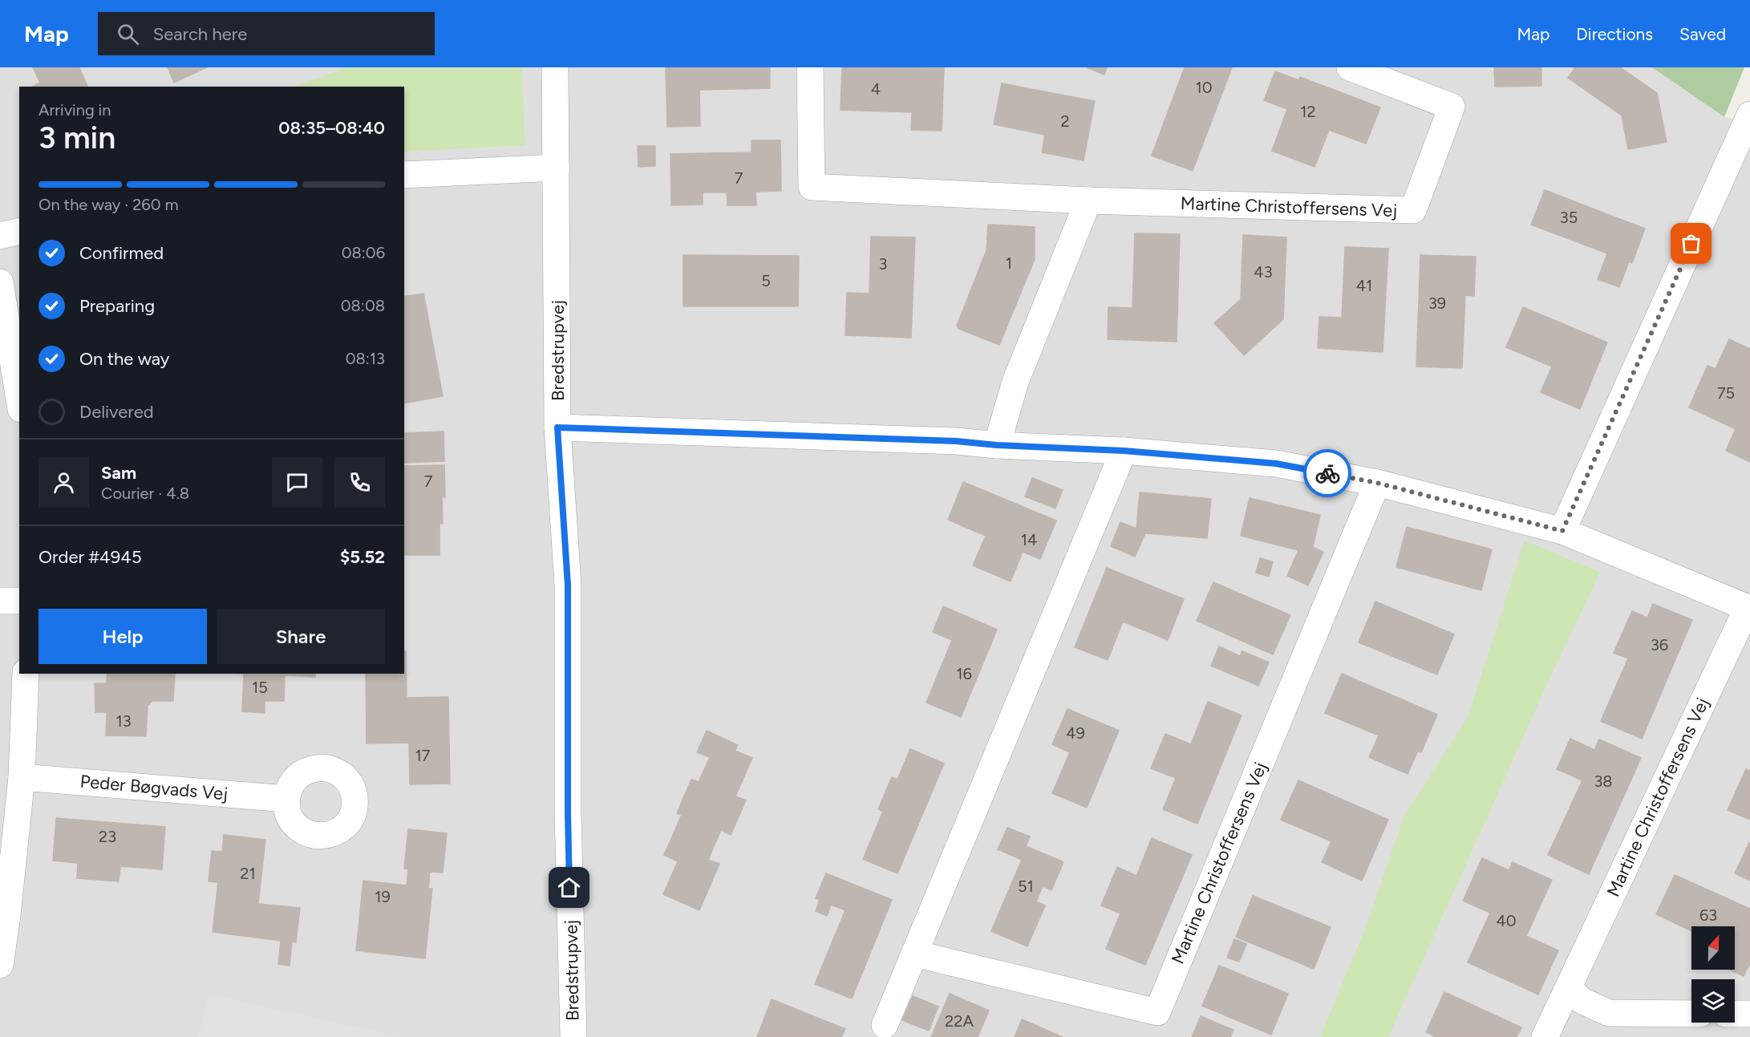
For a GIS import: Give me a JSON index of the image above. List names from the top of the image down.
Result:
{
  "streets": {
    "street": ["Martine Christoffersens Vej", "Bredstrupvej", "Peder Bøgvads Vej"]
  },
  "crossings": [
    ["Martine Christoffersens Vej", "Bredstrupvej"]
  ],
  "house_numbers": [
    "10",
    "4",
    "12",
    "2",
    "7",
    "35",
    "1",
    "3",
    "43",
    "5",
    "41",
    "39",
    "75",
    "7",
    "14",
    "36",
    "16",
    "15",
    "13",
    "49",
    "17",
    "38",
    "23",
    "21",
    "51",
    "19",
    "63",
    "40",
    "22A"
  ],
  "north": "top",
  "page": {
    "header": "Map",
    "search": "Search here",
    "nav": ["Map", "Directions", "Saved"],
    "heading": ["3 min", "Arriving in", "08:35–08:40"],
    "panel": [
      "Sam",
      "Courier · 4.8",
      "Order #4945",
      "$5.52"
    ],
    "bar": "On the way · 260 m",
    "list": [
      ["Confirmed", "08:06"],
      ["Preparing", "08:08"],
      ["On the way", "08:13"],
      "Delivered"
    ],
    "buttons": ["Help", "Share"]
  }
}
